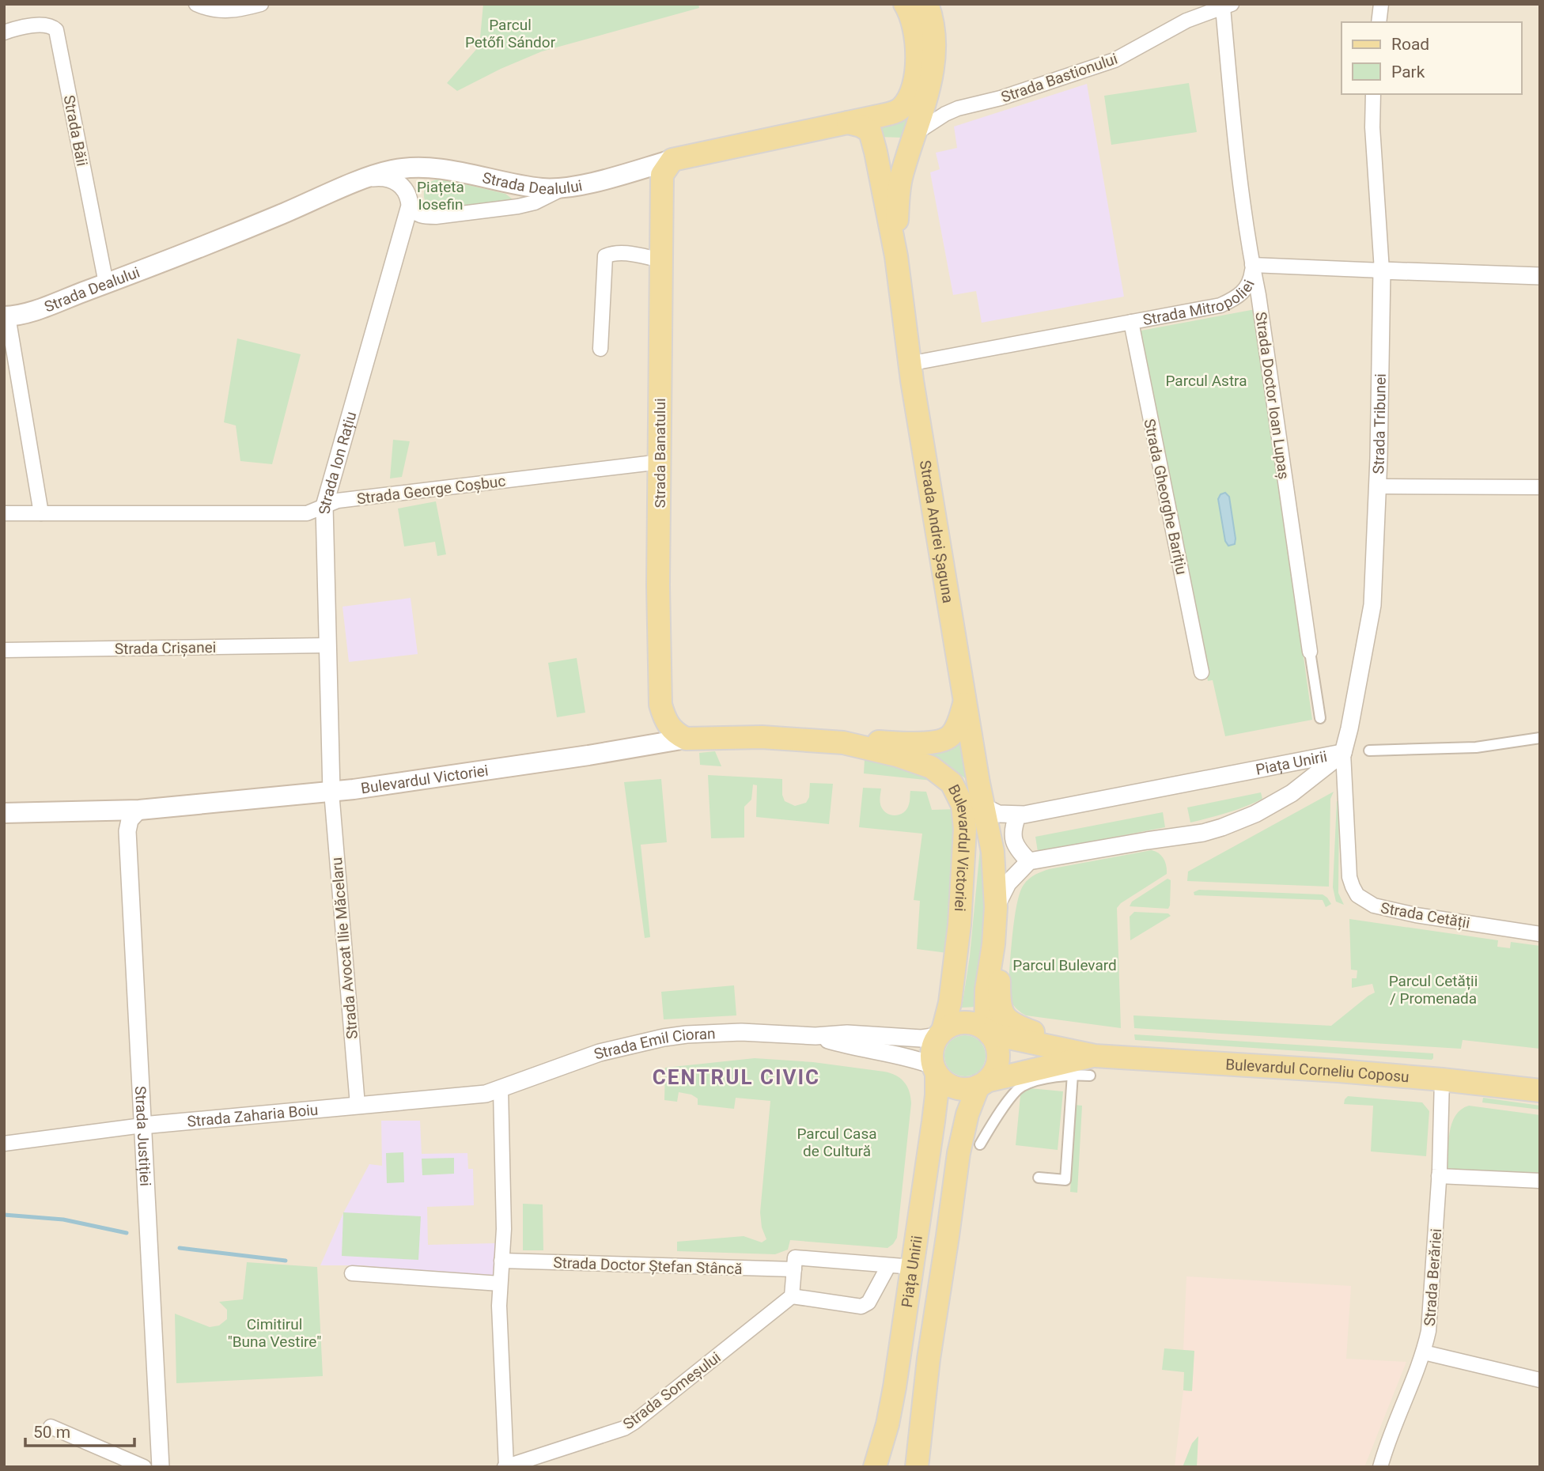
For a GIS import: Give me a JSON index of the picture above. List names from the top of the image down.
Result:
{
  "streets": {
    "main road": [
      "Strada Dealului",
      "Strada Banatului",
      "Strada Andrei Șaguna",
      "Piața Unirii",
      "Bulevardul Victoriei",
      "Bulevardul Corneliu Coposu"
    ],
    "street": [
      "Strada Bastionului",
      "Strada Băii",
      "Strada Mitropoliei",
      "Strada Doctor Ioan Lupaș",
      "Strada Tribunei",
      "Strada Ion Rațiu",
      "Strada George Coșbuc",
      "Strada Gheorghe Barițiu",
      "Strada Crișanei",
      "Strada Cetății",
      "Strada Avocat Ilie Măcelaru",
      "Strada Emil Cioran",
      "Strada Zaharia Boiu",
      "Strada Justiției",
      "Strada Doctor Ștefan Stâncă",
      "Strada Berăriei",
      "Strada Someșului"
    ]
  },
  "crossings": [
    ["Strada Bastionului", "Strada Doctor Ioan Lupaș"],
    ["Strada Bastionului", "Strada Andrei Șaguna"],
    ["Strada Băii", "Strada Dealului"],
    ["Strada Dealului", "Strada Banatului"],
    ["Strada Dealului", "Strada Andrei Șaguna"],
    ["Strada Mitropoliei", "Strada Doctor Ioan Lupaș"],
    ["Strada Mitropoliei", "Strada Tribunei"],
    ["Strada Mitropoliei", "Strada Gheorghe Barițiu"],
    ["Strada Mitropoliei", "Strada Andrei Șaguna"],
    ["Strada Tribunei", "Piața Unirii"],
    ["Strada Tribunei", "Strada Cetății"],
    ["Strada Banatului", "Strada George Coșbuc"],
    ["Strada Banatului", "Bulevardul Victoriei"],
    ["Strada Ion Rațiu", "Strada George Coșbuc"],
    ["Strada Ion Rațiu", "Strada Crișanei"],
    ["Strada Ion Rațiu", "Bulevardul Victoriei"],
    ["Strada Ion Rațiu", "Strada Avocat Ilie Măcelaru"],
    ["Strada Andrei Șaguna", "Piața Unirii"],
    ["Strada Andrei Șaguna", "Bulevardul Victoriei"],
    ["Piața Unirii", "Bulevardul Victoriei"],
    ["Piața Unirii", "Strada Cetății"],
    ["Piața Unirii", "Strada Emil Cioran"],
    ["Piața Unirii", "Bulevardul Corneliu Coposu"],
    ["Bulevardul Victoriei", "Strada Avocat Ilie Măcelaru"],
    ["Bulevardul Victoriei", "Strada Emil Cioran"],
    ["Bulevardul Victoriei", "Bulevardul Corneliu Coposu"],
    ["Bulevardul Victoriei", "Strada Justiției"],
    ["Strada Avocat Ilie Măcelaru", "Strada Zaharia Boiu"],
    ["Strada Emil Cioran", "Bulevardul Corneliu Coposu"],
    ["Strada Emil Cioran", "Strada Zaharia Boiu"],
    ["Bulevardul Corneliu Coposu", "Strada Berăriei"],
    ["Strada Zaharia Boiu", "Strada Justiției"]
  ],
  "districts": ["CENTRUL CIVIC"],
  "parks": [
    "Parcul Petőfi Sándor",
    "Piațeta Iosefin",
    "Parcul Astra",
    "Parcul Bulevard",
    "Parcul Cetății / Promenada",
    "Parcul Casa de Cultură",
    "Cimitirul \"Buna Vestire\""
  ],
  "legend": ["Road", "Park"],
  "scale_bar": "50 m"
}
